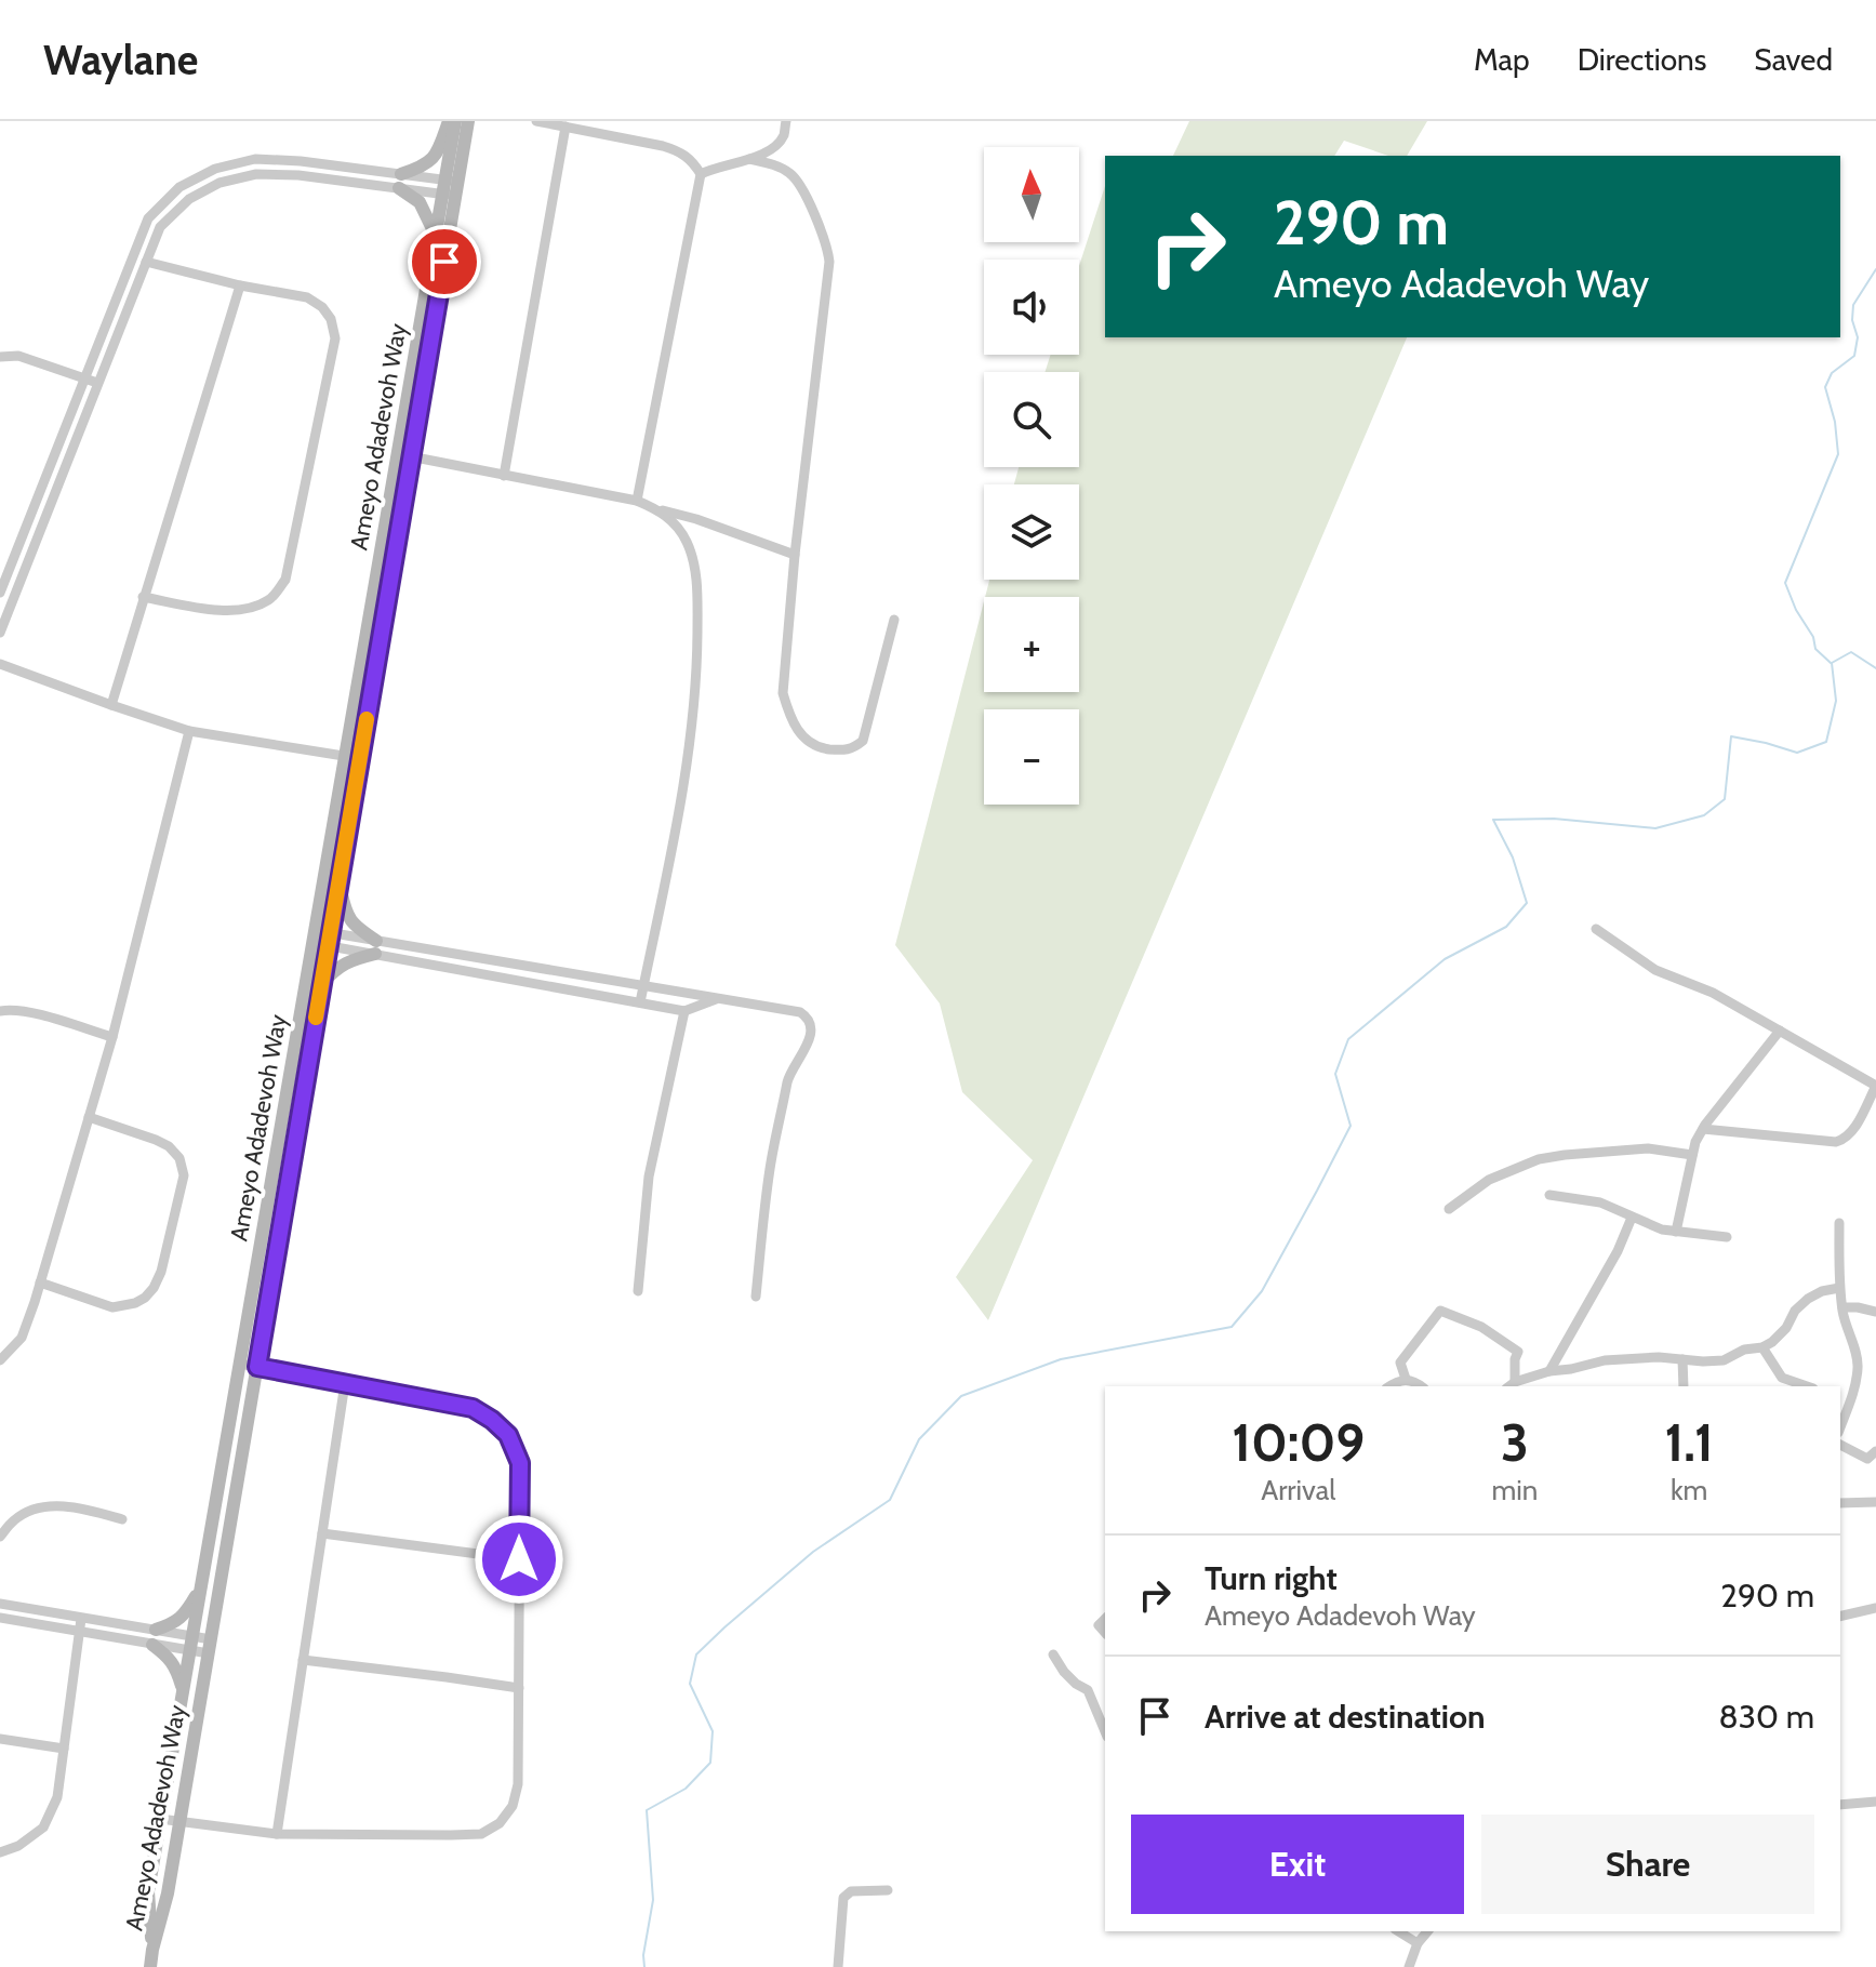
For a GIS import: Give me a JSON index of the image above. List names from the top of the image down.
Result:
{
  "streets": {
    "street": ["Ameyo Adadevoh Way"]
  },
  "north": "top",
  "page": {
    "header": "Waylane",
    "nav": ["Map", "Directions", "Saved"],
    "map_buttons": ["+", "−"],
    "turn": ["290 m", "Ameyo Adadevoh Way"],
    "eta": [
      "10:09",
      "Arrival",
      "3",
      "min",
      "1.1",
      "km"
    ],
    "list": [
      {
        "name": "Turn right",
        "note": "Ameyo Adadevoh Way",
        "value": "290 m"
      },
      {
        "name": "Arrive at destination",
        "value": "830 m"
      }
    ],
    "buttons": ["Exit", "Share"]
  }
}
